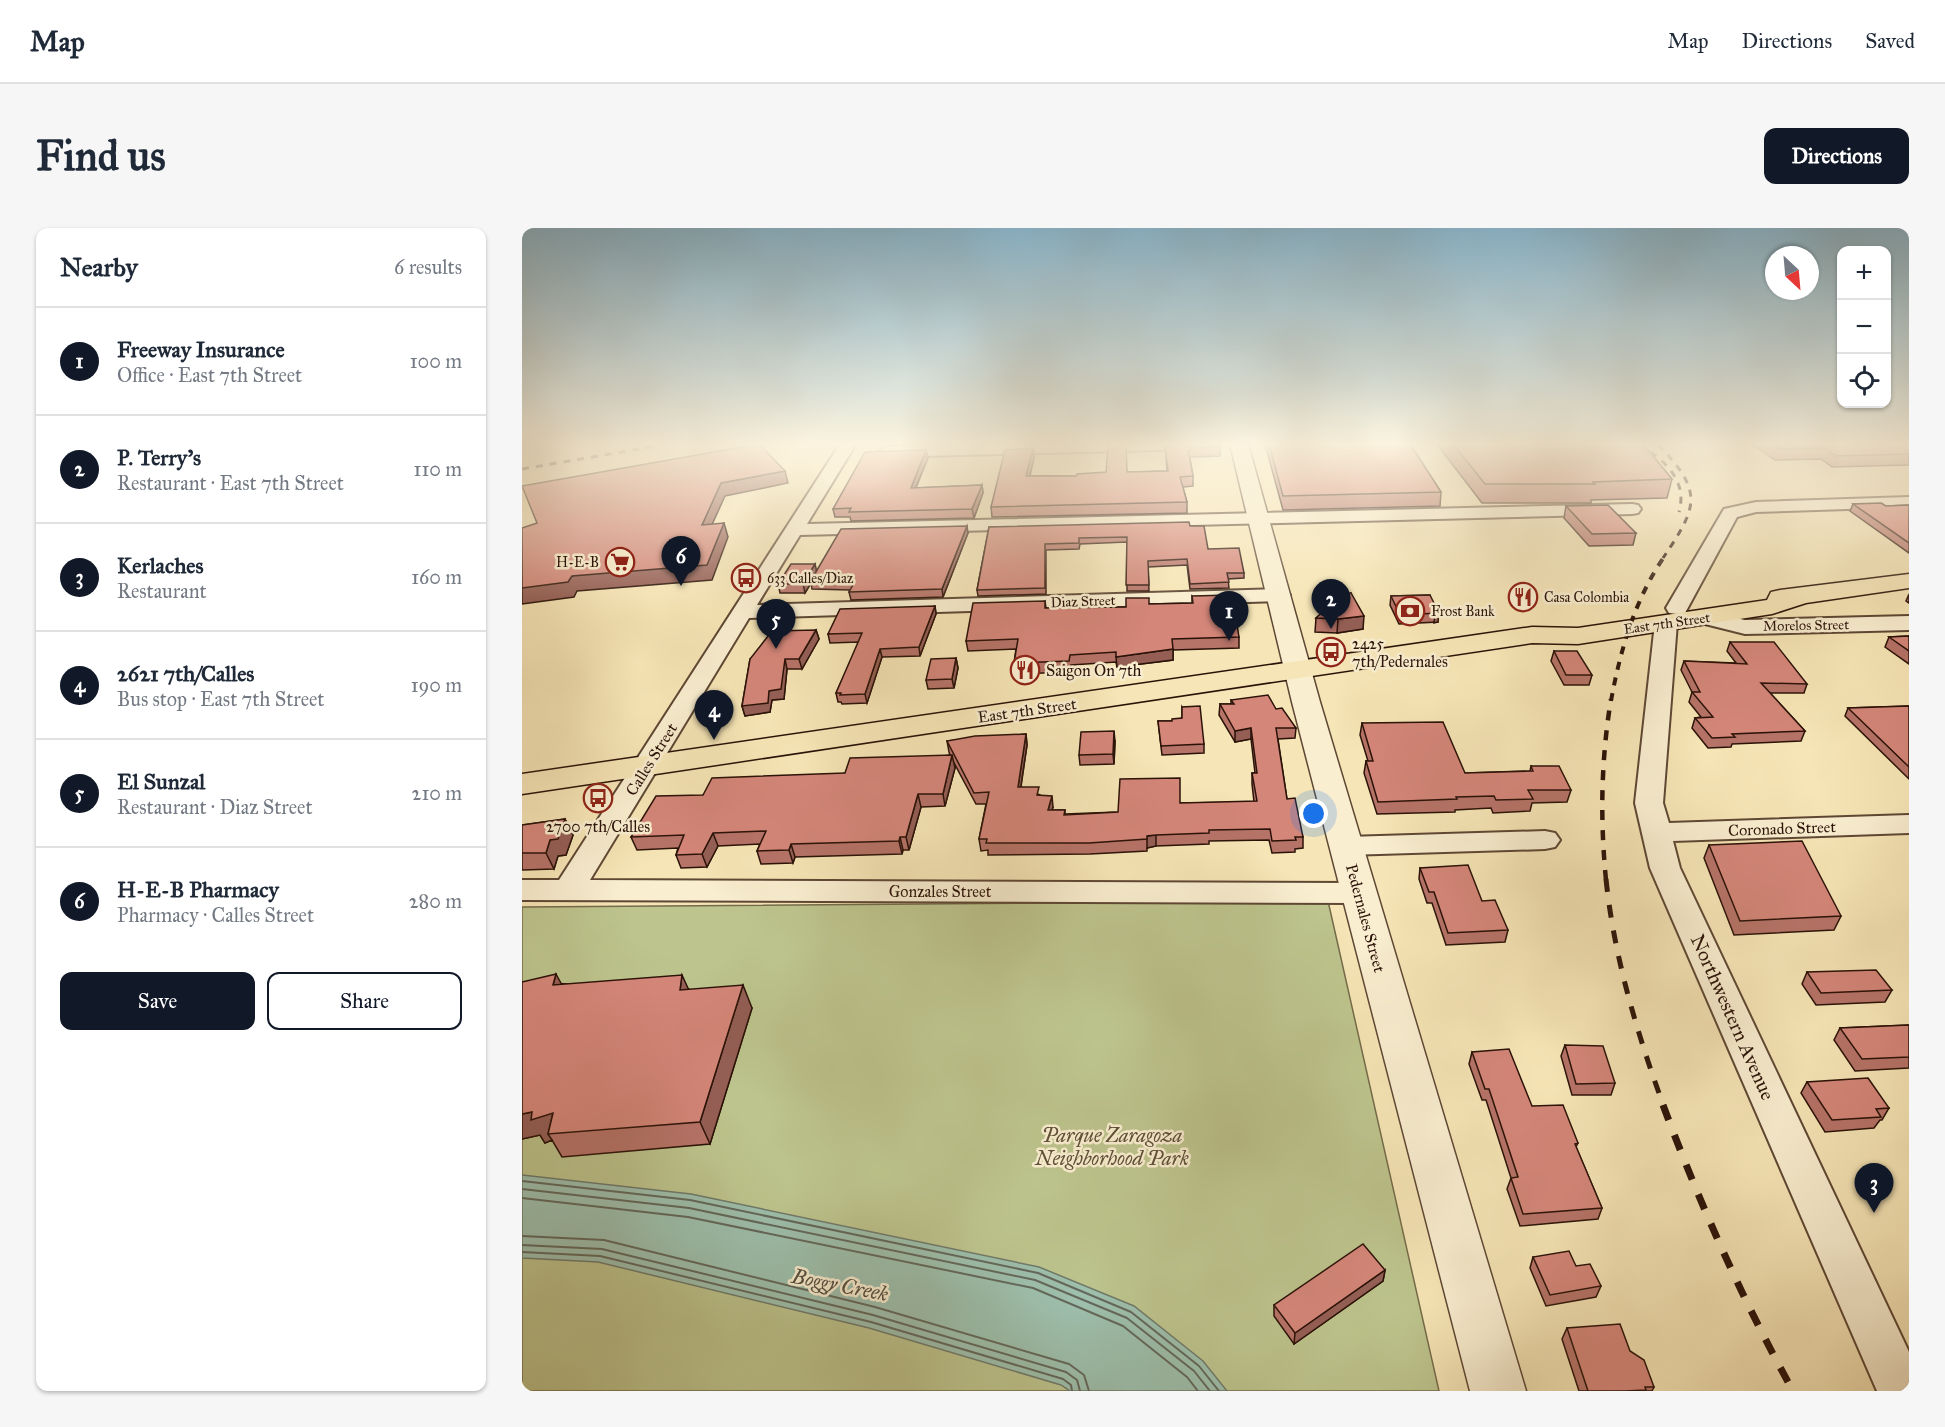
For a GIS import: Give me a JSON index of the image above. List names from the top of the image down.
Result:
{
  "streets": {
    "main road": ["East 7th Street"],
    "street": [
      "Diaz Street",
      "Morelos Street",
      "Calles Street",
      "Coronado Street",
      "Gonzales Street",
      "Pedernales Street",
      "Northwestern Avenue"
    ]
  },
  "crossings": [
    ["Diaz Street", "Calles Street"],
    ["Diaz Street", "Pedernales Street"],
    ["East 7th Street", "Morelos Street"],
    ["East 7th Street", "Calles Street"],
    ["East 7th Street", "Pedernales Street"],
    ["East 7th Street", "Northwestern Avenue"],
    ["Calles Street", "Gonzales Street"],
    ["Coronado Street", "Northwestern Avenue"],
    ["Gonzales Street", "Pedernales Street"]
  ],
  "water": ["Boggy Creek"],
  "parks": ["Parque Zaragoza Neighborhood Park"],
  "places": {
    "supermarket": ["H-E-B"],
    "bus stop": ["633 Calles/Diaz", "2425 7th/Pedernales", "2700 7th/Calles"],
    "restaurant": ["Casa Colombia", "Saigon On 7th"],
    "bank": ["Frost Bank"]
  },
  "north": "bottom right",
  "page": {
    "header": "Map",
    "nav": ["Map", "Directions", "Saved"],
    "buttons": [
      "Directions",
      ["Save", "Share"]
    ],
    "title": "Find us",
    "heading": ["Nearby", "6 results"],
    "map_buttons": ["+", "−"],
    "list": [
      {
        "mark": "1",
        "name": "Freeway Insurance",
        "note": "Office · East 7th Street",
        "value": "100 m"
      },
      {
        "mark": "2",
        "name": "P. Terry's",
        "note": "Restaurant · East 7th Street",
        "value": "110 m"
      },
      {
        "mark": "3",
        "name": "Kerlaches",
        "note": "Restaurant",
        "value": "160 m"
      },
      {
        "mark": "4",
        "name": "2621 7th/Calles",
        "note": "Bus stop · East 7th Street",
        "value": "190 m"
      },
      {
        "mark": "5",
        "name": "El Sunzal",
        "note": "Restaurant · Diaz Street",
        "value": "210 m"
      },
      {
        "mark": "6",
        "name": "H-E-B Pharmacy",
        "note": "Pharmacy · Calles Street",
        "value": "280 m"
      }
    ],
    "pins": [
      "6",
      "2",
      "1",
      "5",
      "4",
      "3"
    ]
  }
}
